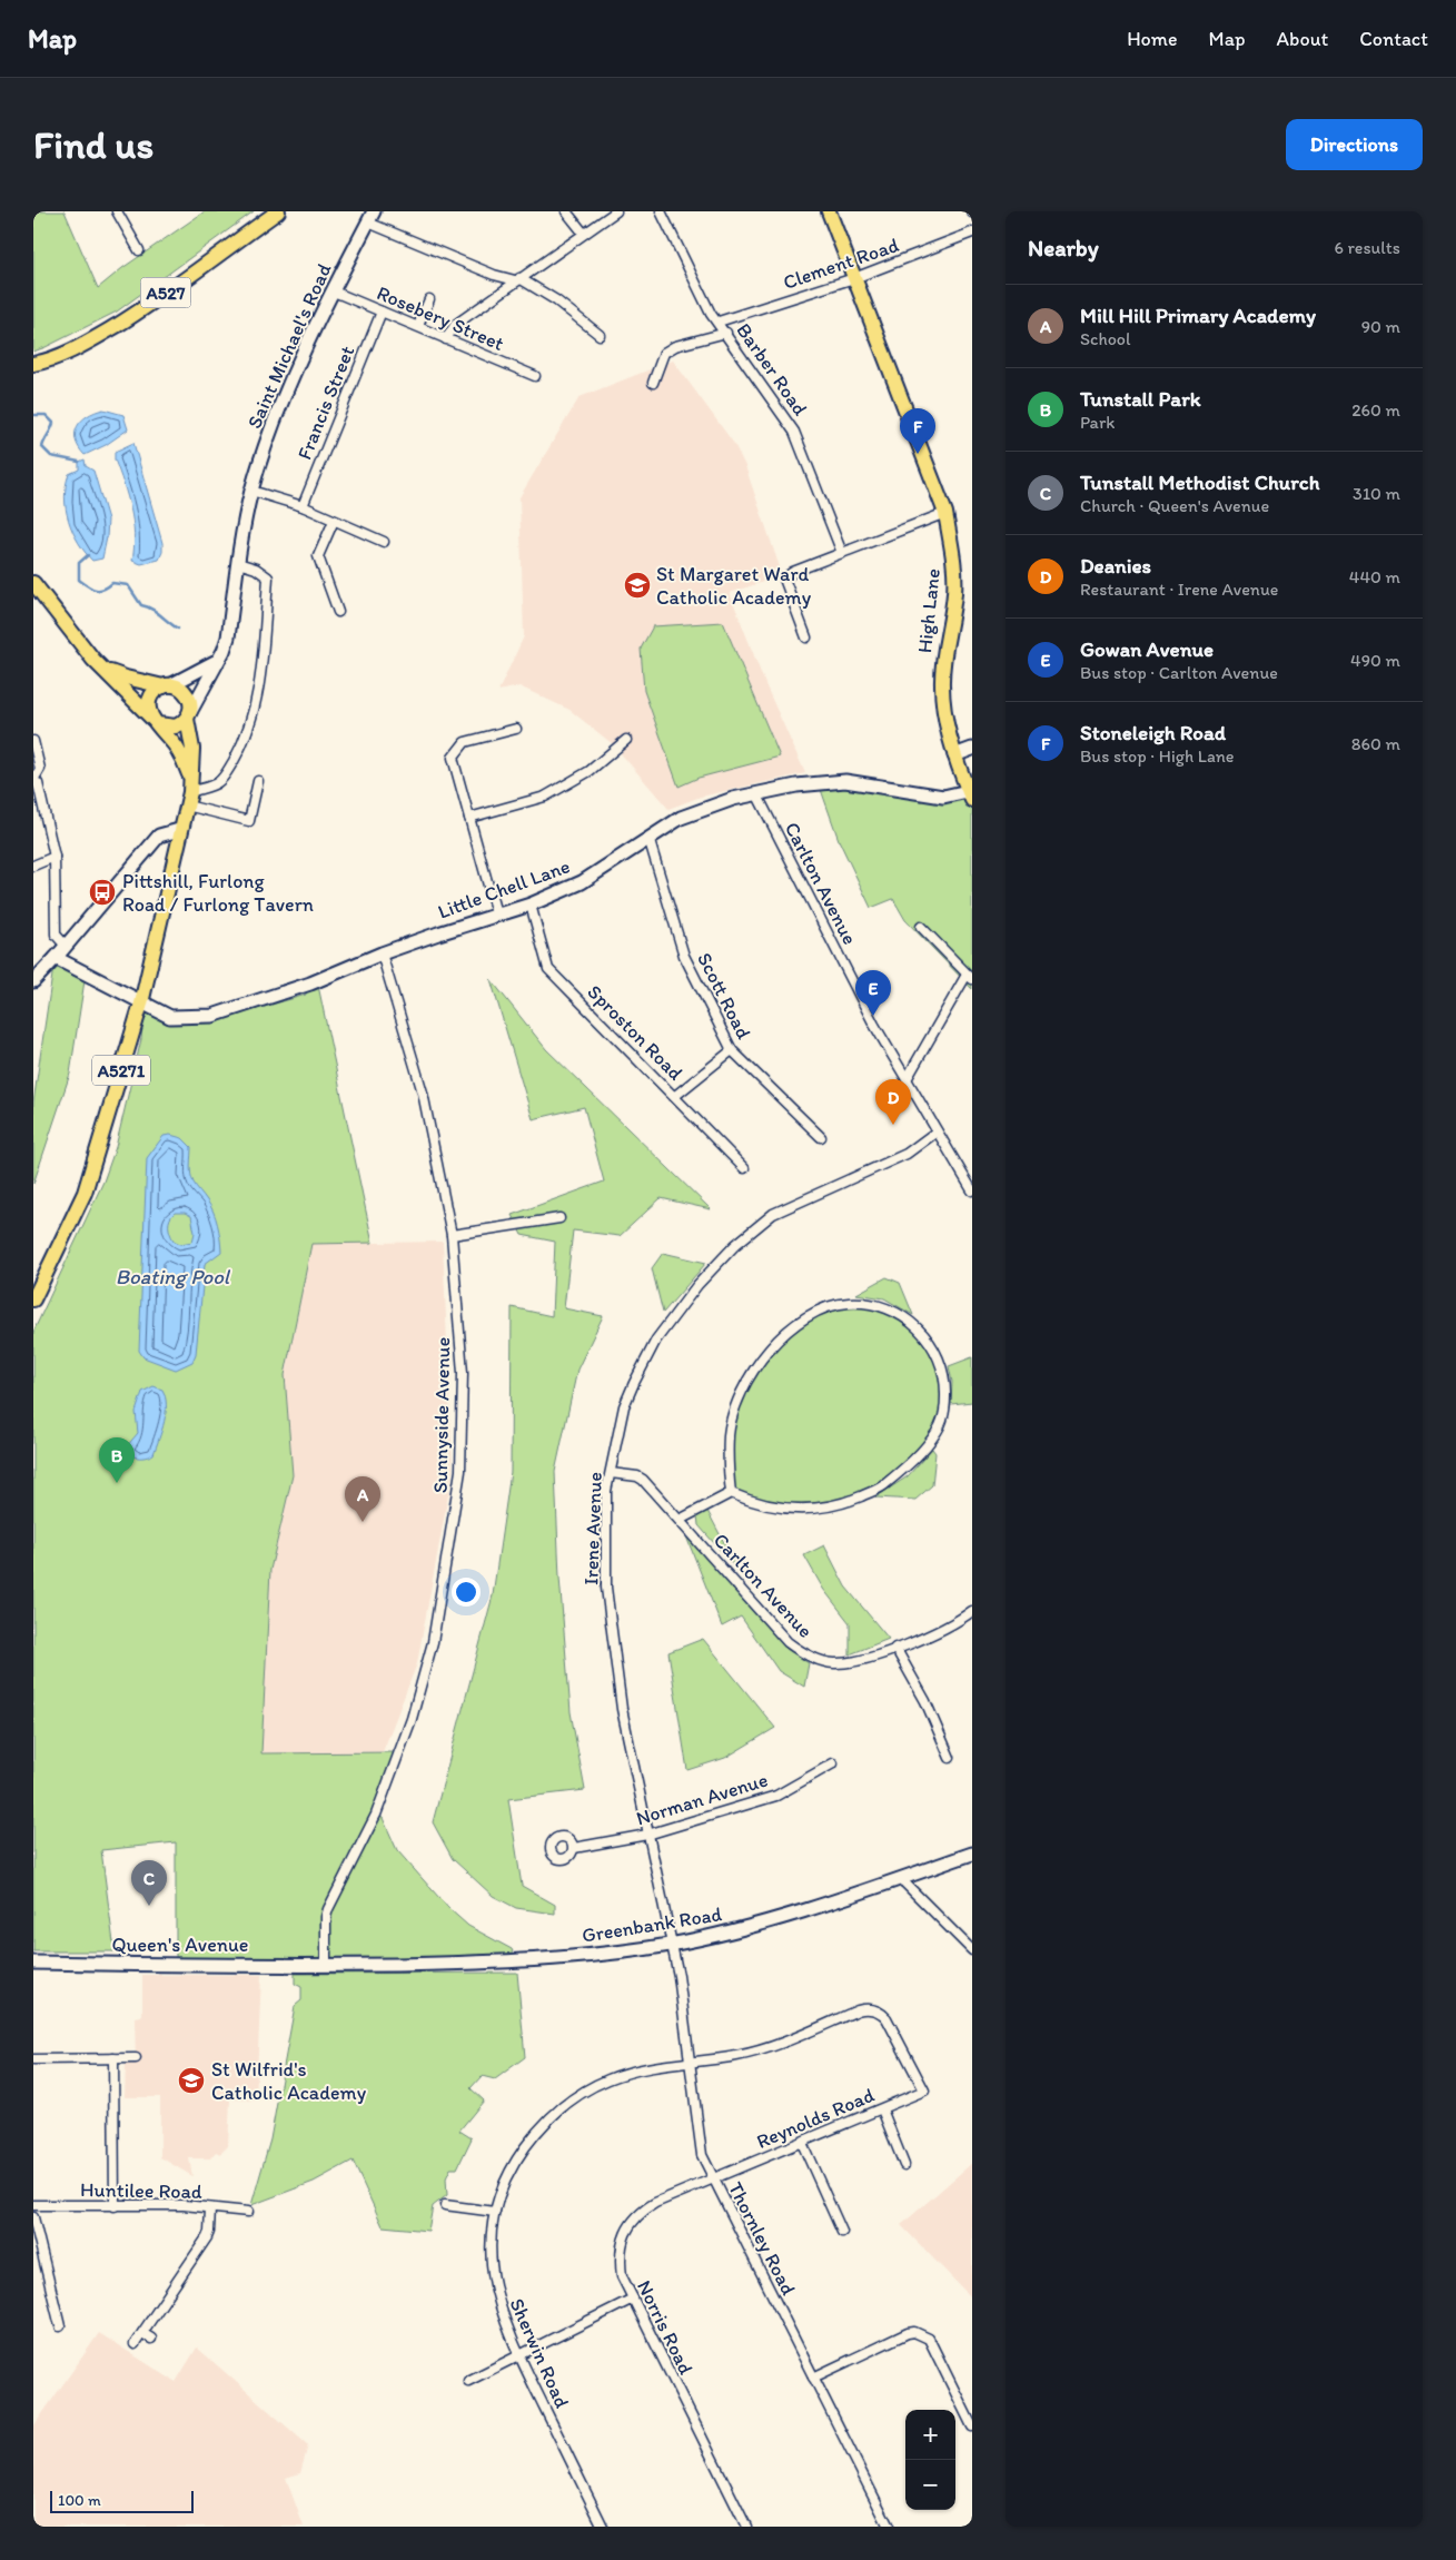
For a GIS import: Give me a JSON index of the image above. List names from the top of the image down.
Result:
{
  "streets": {
    "main road": ["A527", "High Lane", "A5271"],
    "street": [
      "Clement Road",
      "Rosebery Street",
      "Saint Michael's Road",
      "Barber Road",
      "Francis Street",
      "Carlton Avenue",
      "Little Chell Lane",
      "Scott Road",
      "Sproston Road",
      "Sunnyside Avenue",
      "Irene Avenue",
      "Norman Avenue",
      "Greenbank Road",
      "Queen's Avenue",
      "Reynolds Road",
      "Huntilee Road",
      "Thornley Road",
      "Norris Road",
      "Sherwin Road"
    ]
  },
  "crossings": [
    ["Clement Road", "Barber Road"],
    ["Clement Road", "High Lane"],
    ["Rosebery Street", "Saint Michael's Road"],
    ["Rosebery Street", "Francis Street"],
    ["Saint Michael's Road", "A5271"],
    ["High Lane", "Little Chell Lane"],
    ["Carlton Avenue", "Little Chell Lane"],
    ["Carlton Avenue", "Irene Avenue"],
    ["Little Chell Lane", "Scott Road"],
    ["Little Chell Lane", "Sproston Road"],
    ["Little Chell Lane", "A5271"],
    ["Little Chell Lane", "Sunnyside Avenue"],
    ["Sunnyside Avenue", "Greenbank Road"],
    ["Sunnyside Avenue", "Queen's Avenue"],
    ["Irene Avenue", "Norman Avenue"],
    ["Irene Avenue", "Greenbank Road"],
    ["Irene Avenue", "Thornley Road"],
    ["Greenbank Road", "Queen's Avenue"],
    ["Greenbank Road", "Thornley Road"],
    ["Reynolds Road", "Thornley Road"],
    ["Reynolds Road", "Norris Road"],
    ["Reynolds Road", "Sherwin Road"],
    ["Thornley Road", "Norris Road"],
    ["Thornley Road", "Sherwin Road"]
  ],
  "water": ["Boating Pool"],
  "places": {
    "school or university": ["St Margaret Ward Catholic Academy", "St Wilfrid's Catholic Academy"],
    "bus stop": ["Pittshill, Furlong Road / Furlong Tavern"]
  },
  "scale_bar": "100 m",
  "page": {
    "header": "Map",
    "nav": [
      "Home",
      "Map",
      "About",
      "Contact"
    ],
    "buttons": "Directions",
    "title": "Find us",
    "heading": ["Nearby", "6 results"],
    "list": [
      {
        "mark": "A",
        "name": "Mill Hill Primary Academy",
        "note": "School",
        "value": "90 m"
      },
      {
        "mark": "B",
        "name": "Tunstall Park",
        "note": "Park",
        "value": "260 m"
      },
      {
        "mark": "C",
        "name": "Tunstall Methodist Church",
        "note": "Church · Queen's Avenue",
        "value": "310 m"
      },
      {
        "mark": "D",
        "name": "Deanies",
        "note": "Restaurant · Irene Avenue",
        "value": "440 m"
      },
      {
        "mark": "E",
        "name": "Gowan Avenue",
        "note": "Bus stop · Carlton Avenue",
        "value": "490 m"
      },
      {
        "mark": "F",
        "name": "Stoneleigh Road",
        "note": "Bus stop · High Lane",
        "value": "860 m"
      }
    ],
    "pins": [
      "F",
      "E",
      "D",
      "B",
      "A",
      "C"
    ],
    "map_buttons": ["+", "−"],
    "scale": "100 m"
  }
}
